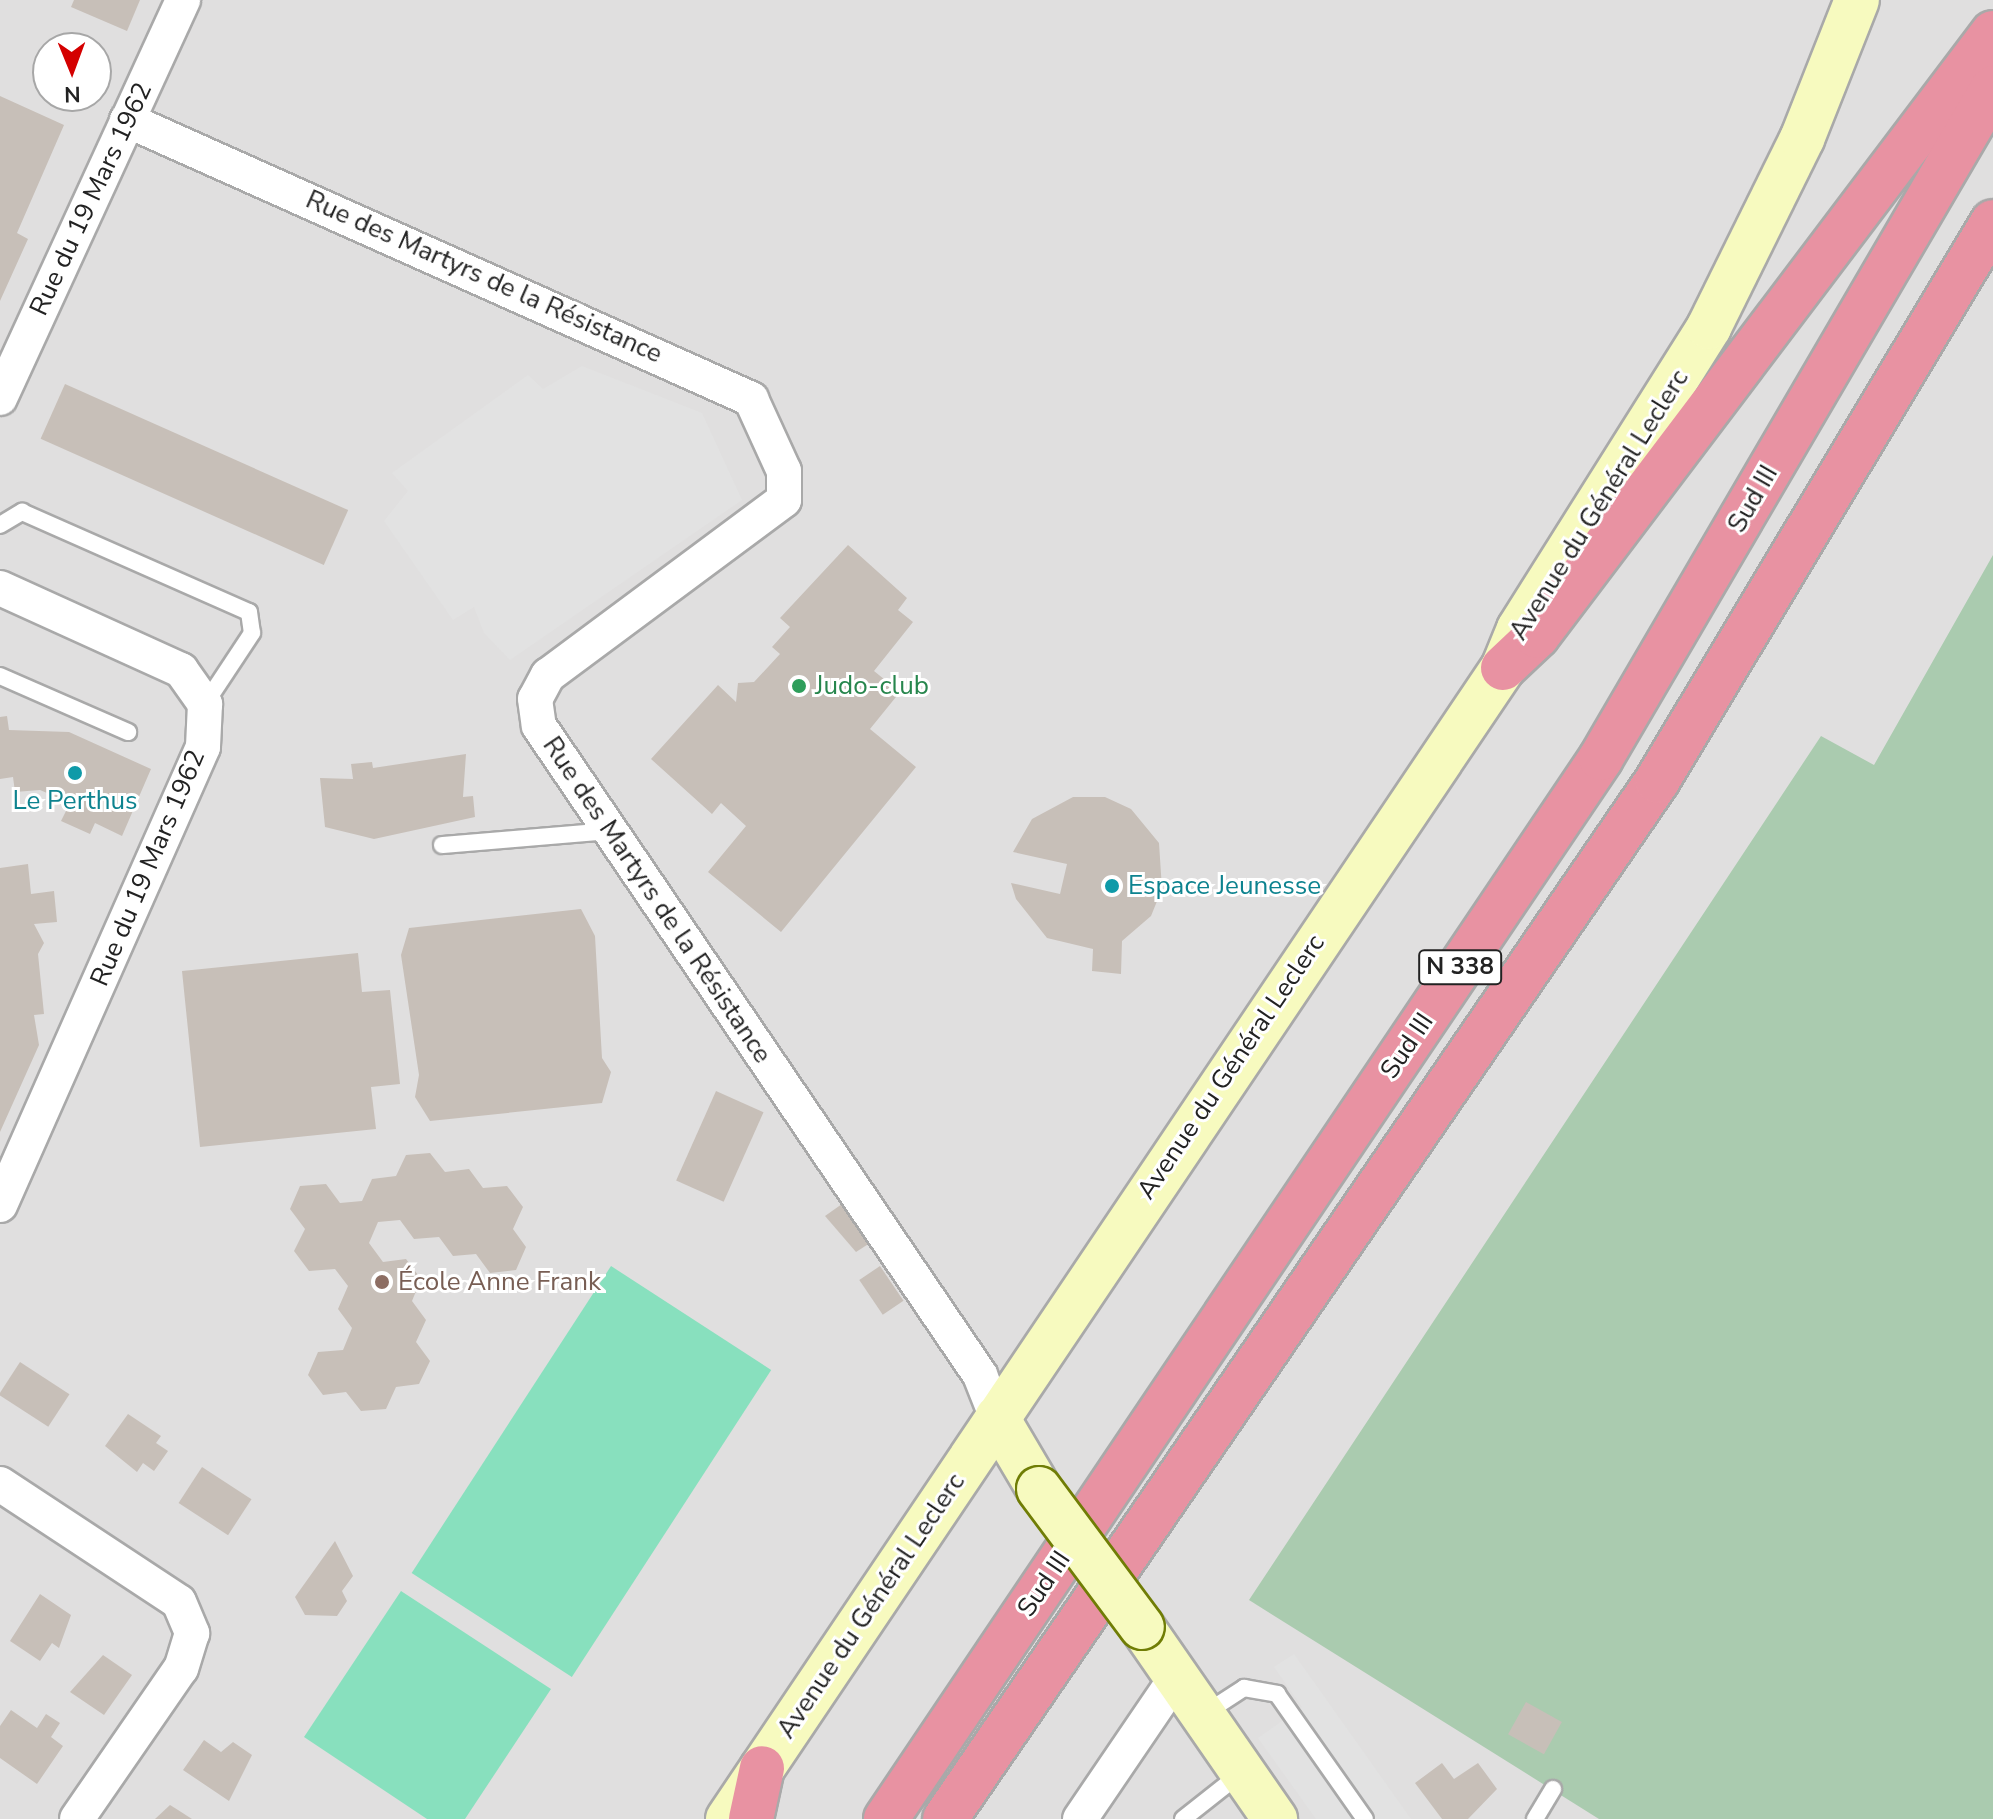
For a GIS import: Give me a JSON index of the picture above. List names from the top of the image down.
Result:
{
  "streets": {
    "highway": ["Sud III", "N 338"],
    "street": ["Rue du 19 Mars 1962", "Rue des Martyrs de la Résistance", "Avenue du Général Leclerc"]
  },
  "crossings": [
    ["Rue du 19 Mars 1962", "Rue des Martyrs de la Résistance"],
    ["Rue des Martyrs de la Résistance", "Avenue du Général Leclerc"]
  ],
  "places": [
    "Judo-club",
    "Le Perthus",
    "Espace Jeunesse",
    "École Anne Frank"
  ],
  "north": "bottom"
}
